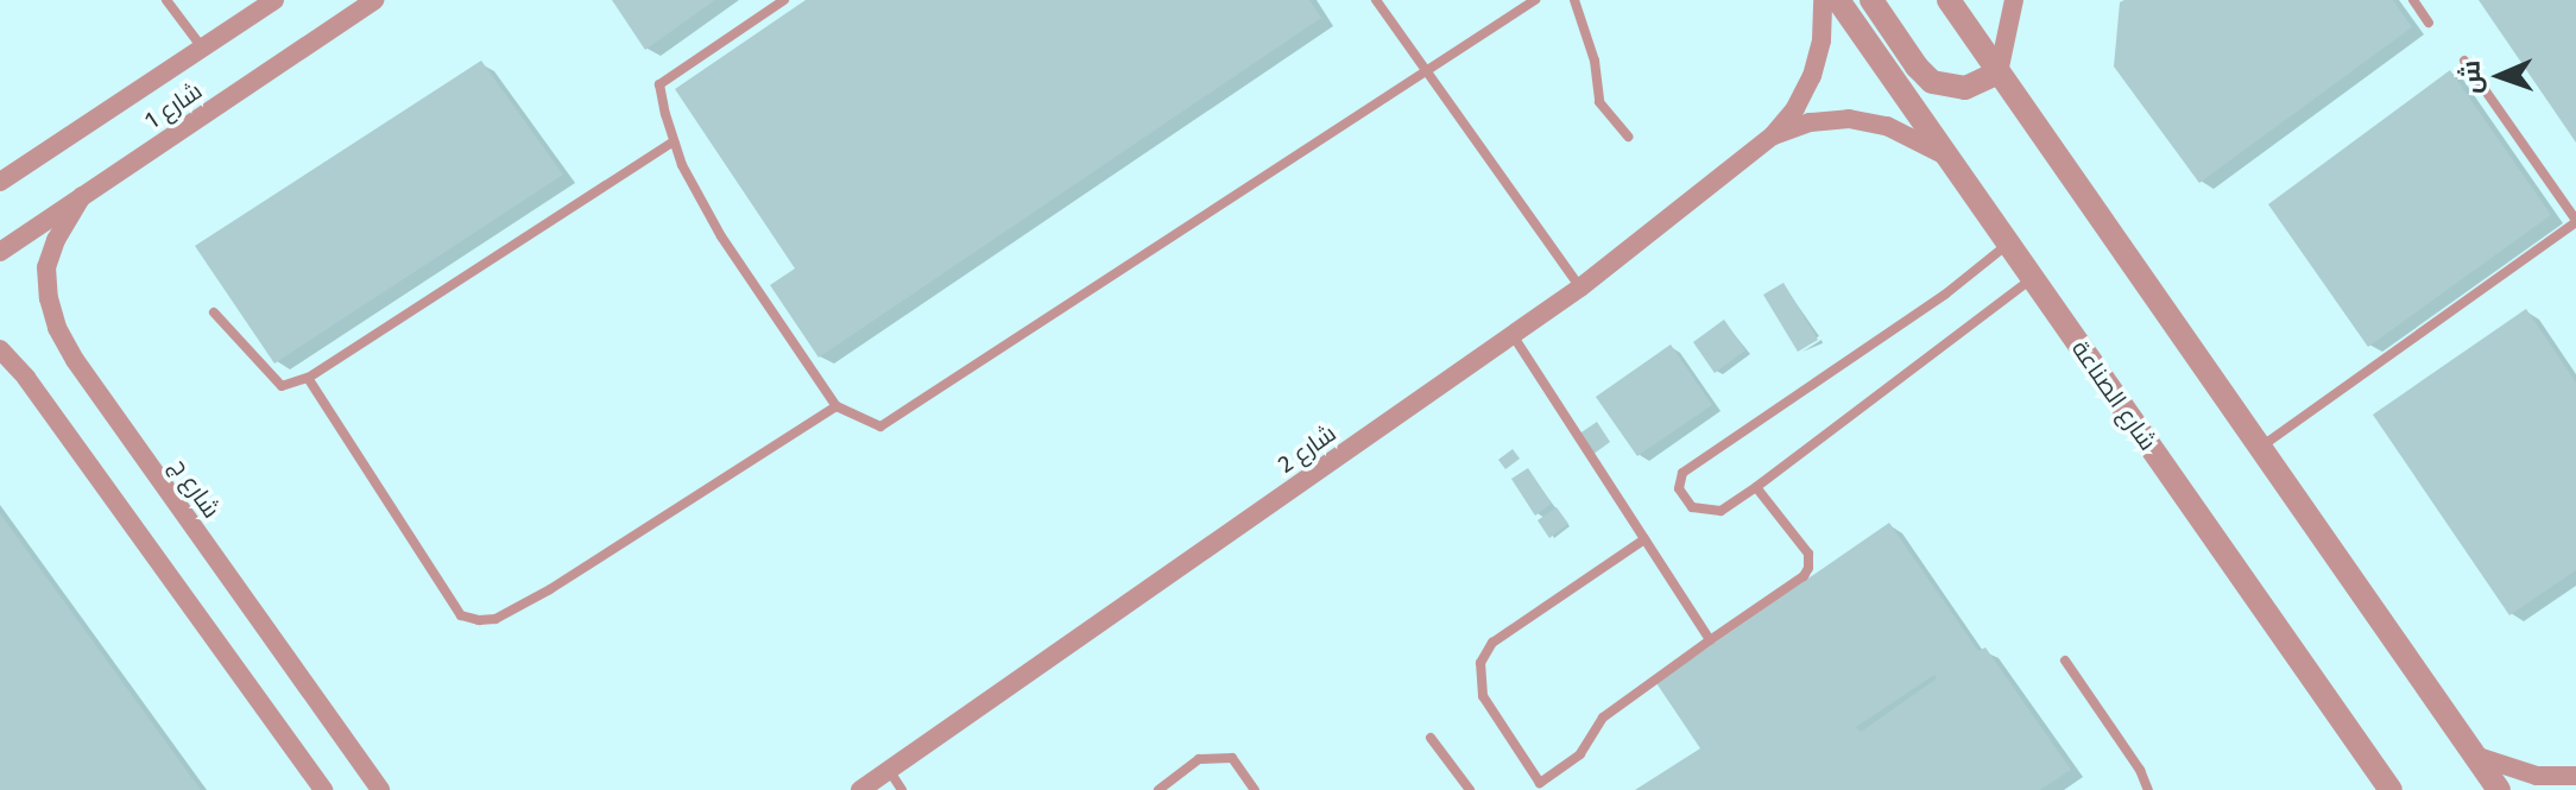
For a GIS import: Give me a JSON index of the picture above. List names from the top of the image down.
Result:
{
  "streets": {
    "street": [
      "شارع 1",
      "شارع الصناعة",
      "شارع 2",
      "شارع ج"
    ]
  },
  "crossings": [
    ["شارع 1", "شارع ج"],
    ["شارع الصناعة", "شارع 2"]
  ],
  "north": "left"
}
